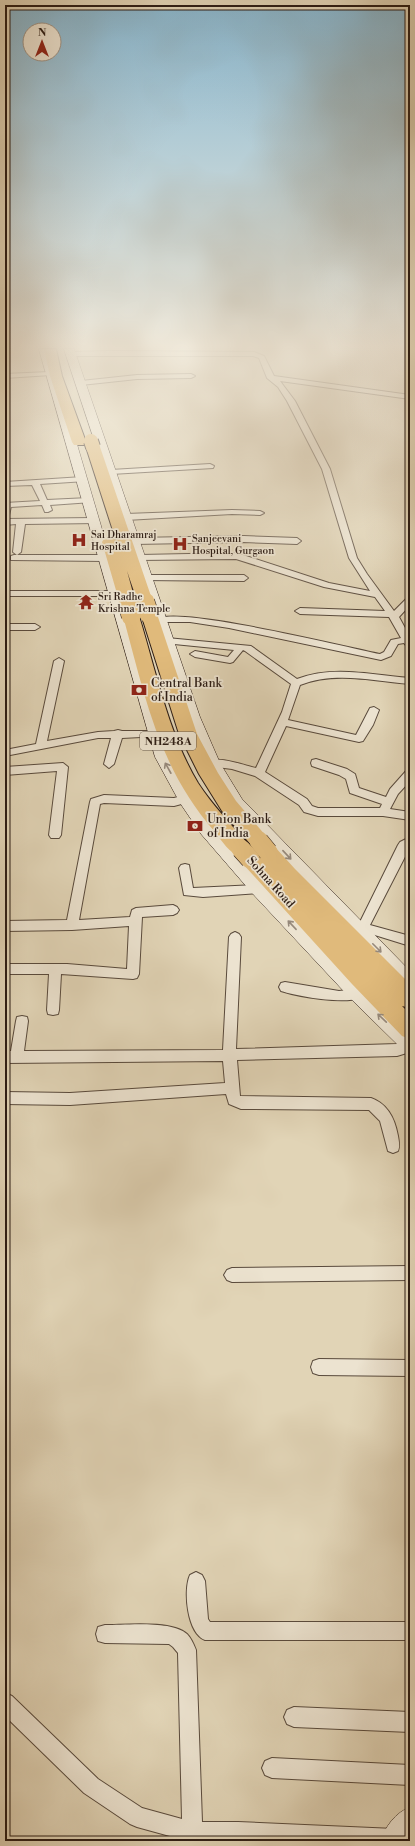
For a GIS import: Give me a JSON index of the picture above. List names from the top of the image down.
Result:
{
  "streets": {
    "highway": ["NH248A", "Sohna Road"]
  },
  "places": {
    "hospital": ["Sai Dharamraj Hospital", "Sanjeevani Hospital, Gurgaon"],
    "temple": ["Sri Radhe Krishna Temple"],
    "bank": ["Central Bank of India", "Union Bank of India"]
  },
  "north": "top"
}
